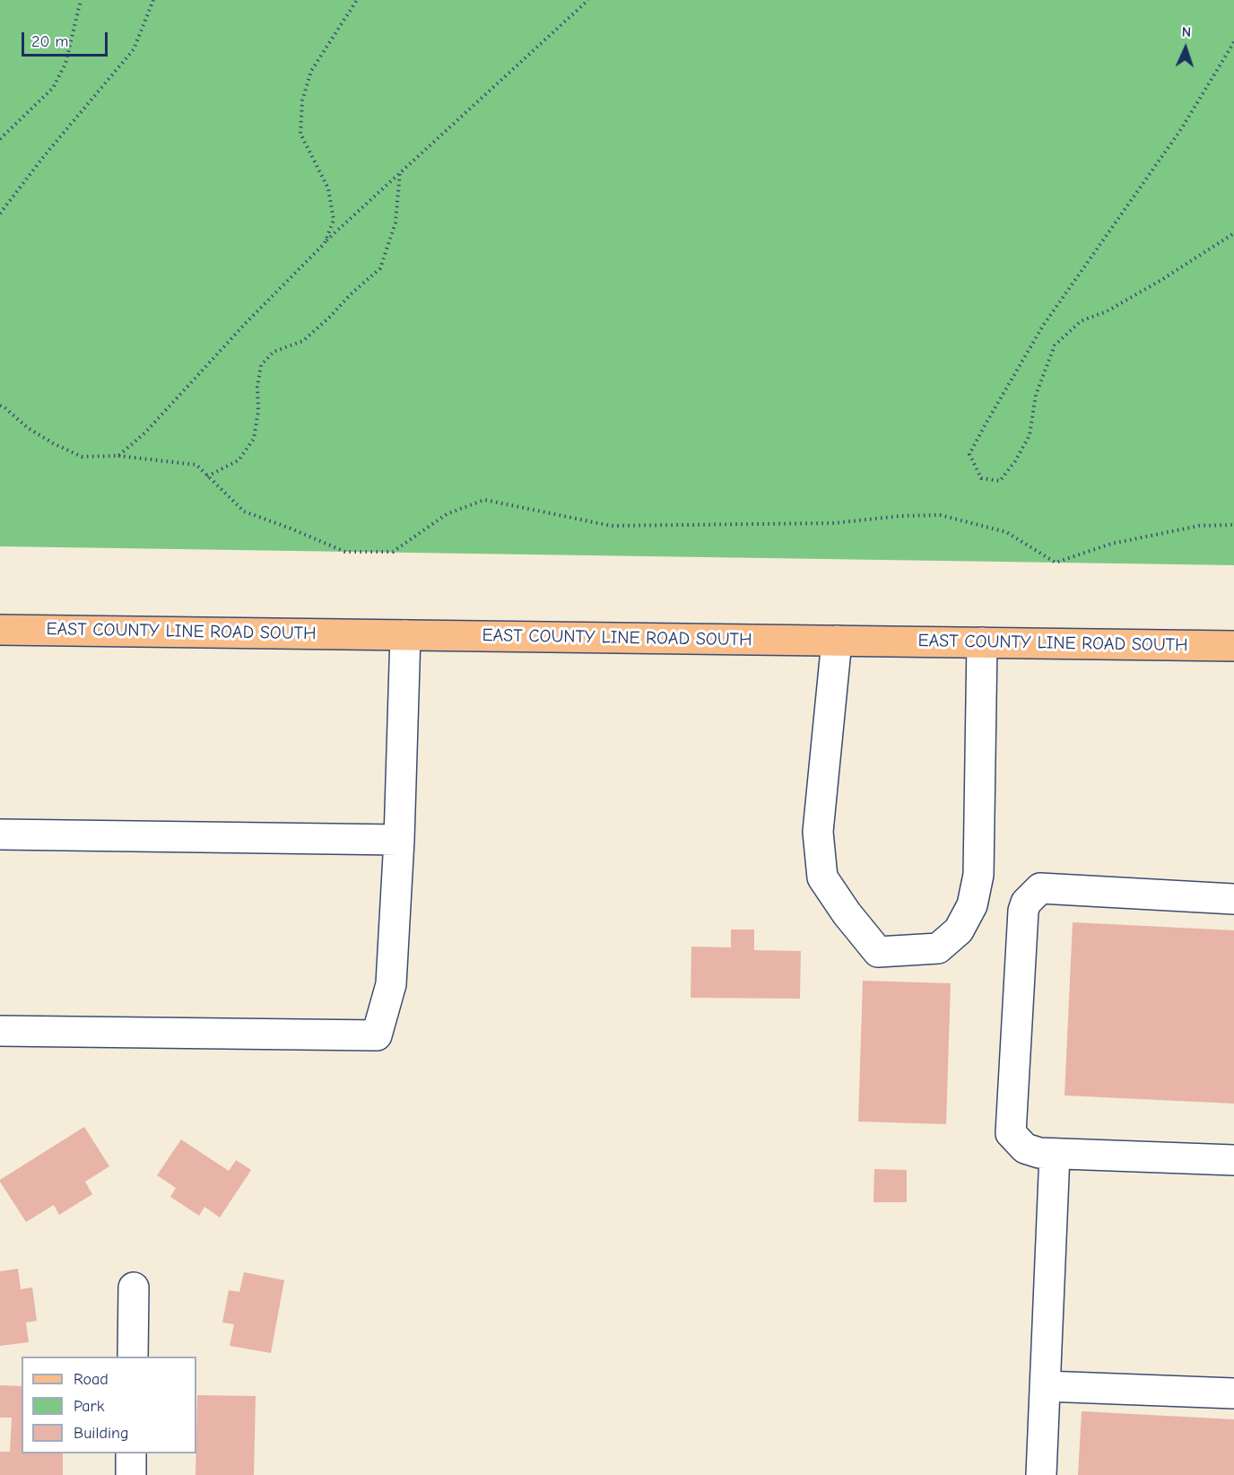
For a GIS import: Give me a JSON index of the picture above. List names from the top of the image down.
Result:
{
  "streets": {
    "main road": ["EAST COUNTY LINE ROAD SOUTH"]
  },
  "legend": ["Road", "Park", "Building"],
  "scale_bar": "20 m",
  "north": "top"
}
